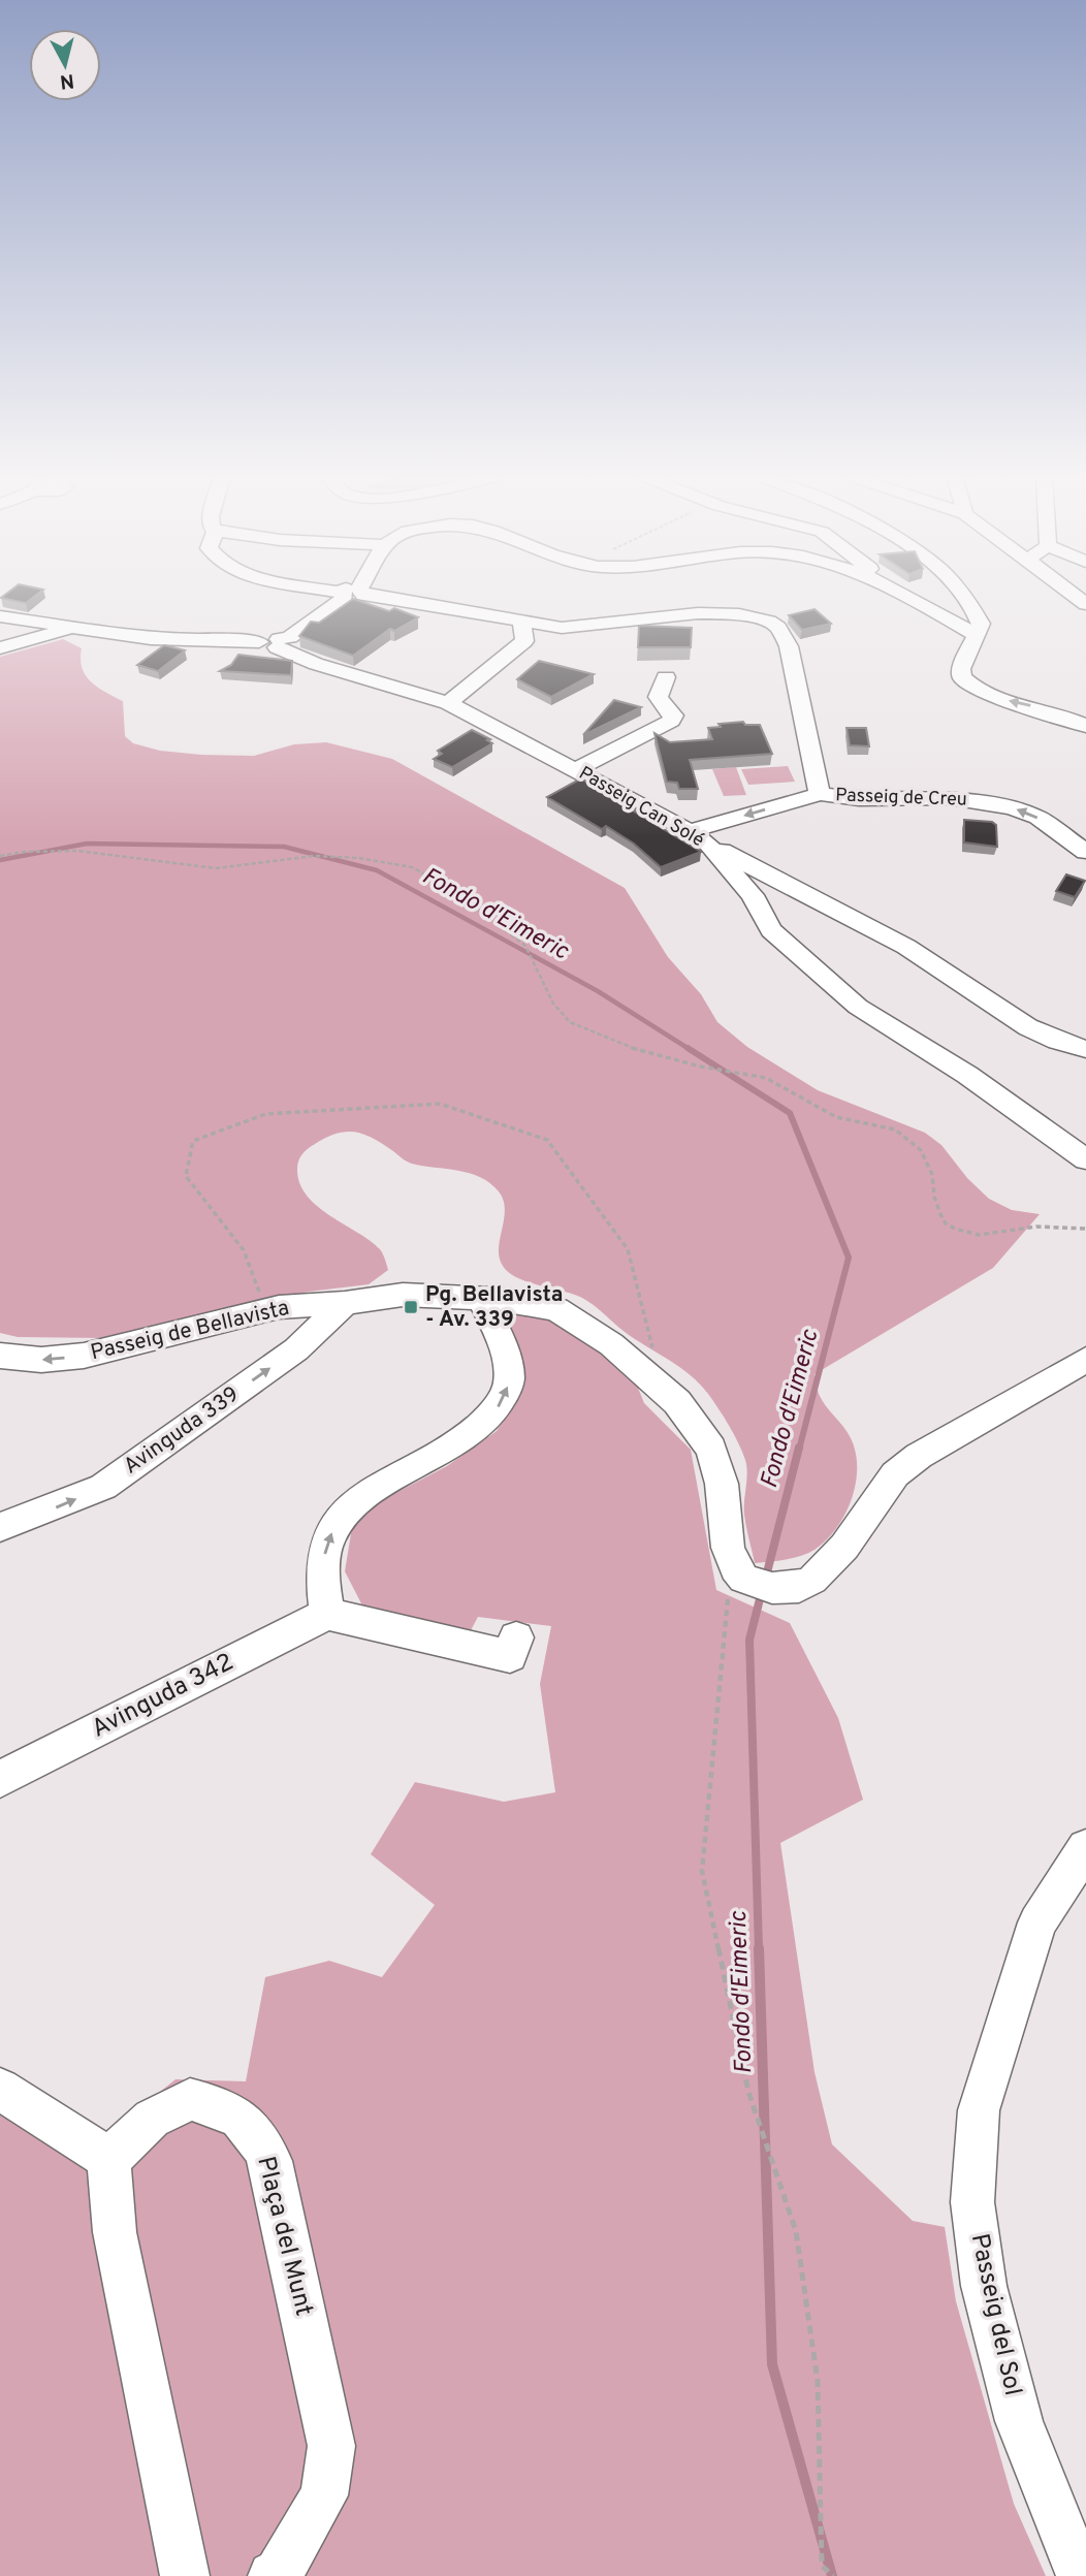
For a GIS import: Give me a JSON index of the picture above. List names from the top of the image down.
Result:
{
  "streets": {
    "street": [
      "Passeig de Creu",
      "Passeig Can Solé",
      "Passeig de Bellavista",
      "Avinguda 339",
      "Avinguda 342",
      "Plaça del Munt",
      "Passeig del Sol"
    ]
  },
  "crossings": [
    ["Passeig de Bellavista", "Avinguda 339"]
  ],
  "one_way": ["Avinguda 339"],
  "water": ["Fondo d'Eimeric"],
  "places": {
    "transit": ["Pg. Bellavista - Av. 339"]
  },
  "north": "bottom"
}
